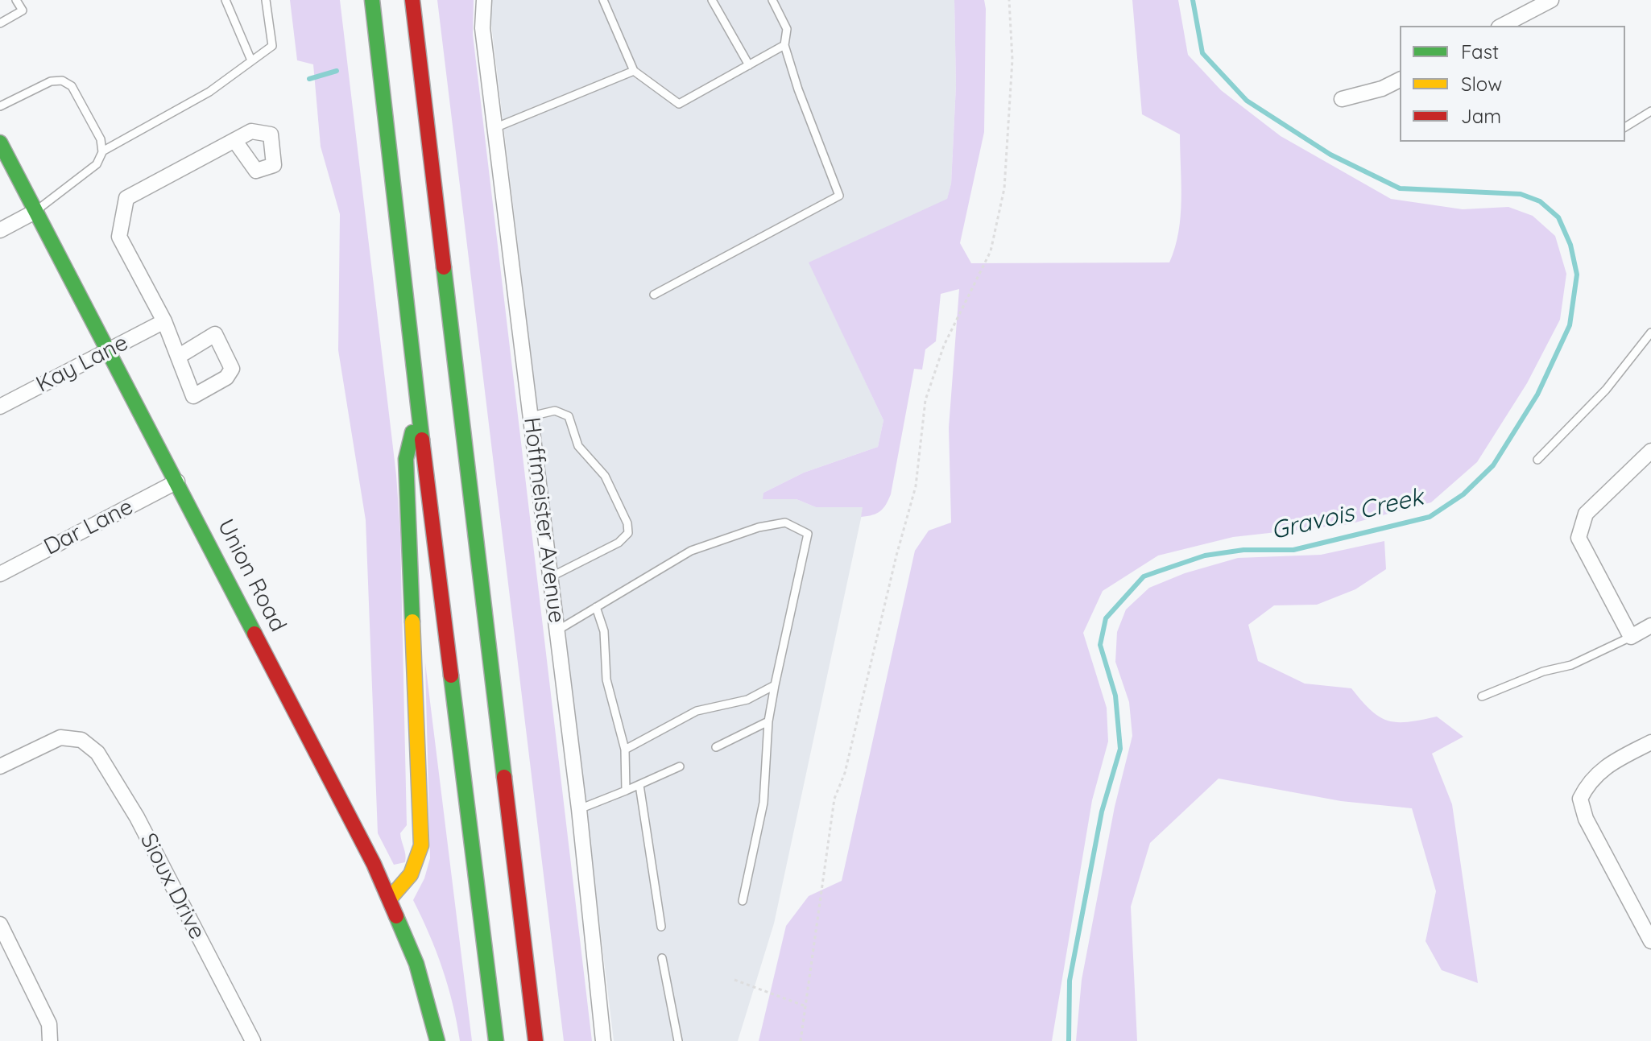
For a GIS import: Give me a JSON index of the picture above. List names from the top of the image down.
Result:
{
  "streets": {
    "main road": ["Union Road"],
    "street": [
      "Kay Lane",
      "Hoffmeister Avenue",
      "Dar Lane",
      "Sioux Drive"
    ]
  },
  "crossings": [
    ["Kay Lane", "Union Road"],
    ["Dar Lane", "Union Road"]
  ],
  "water": ["Gravois Creek"],
  "legend": ["Fast", "Slow", "Jam"]
}
